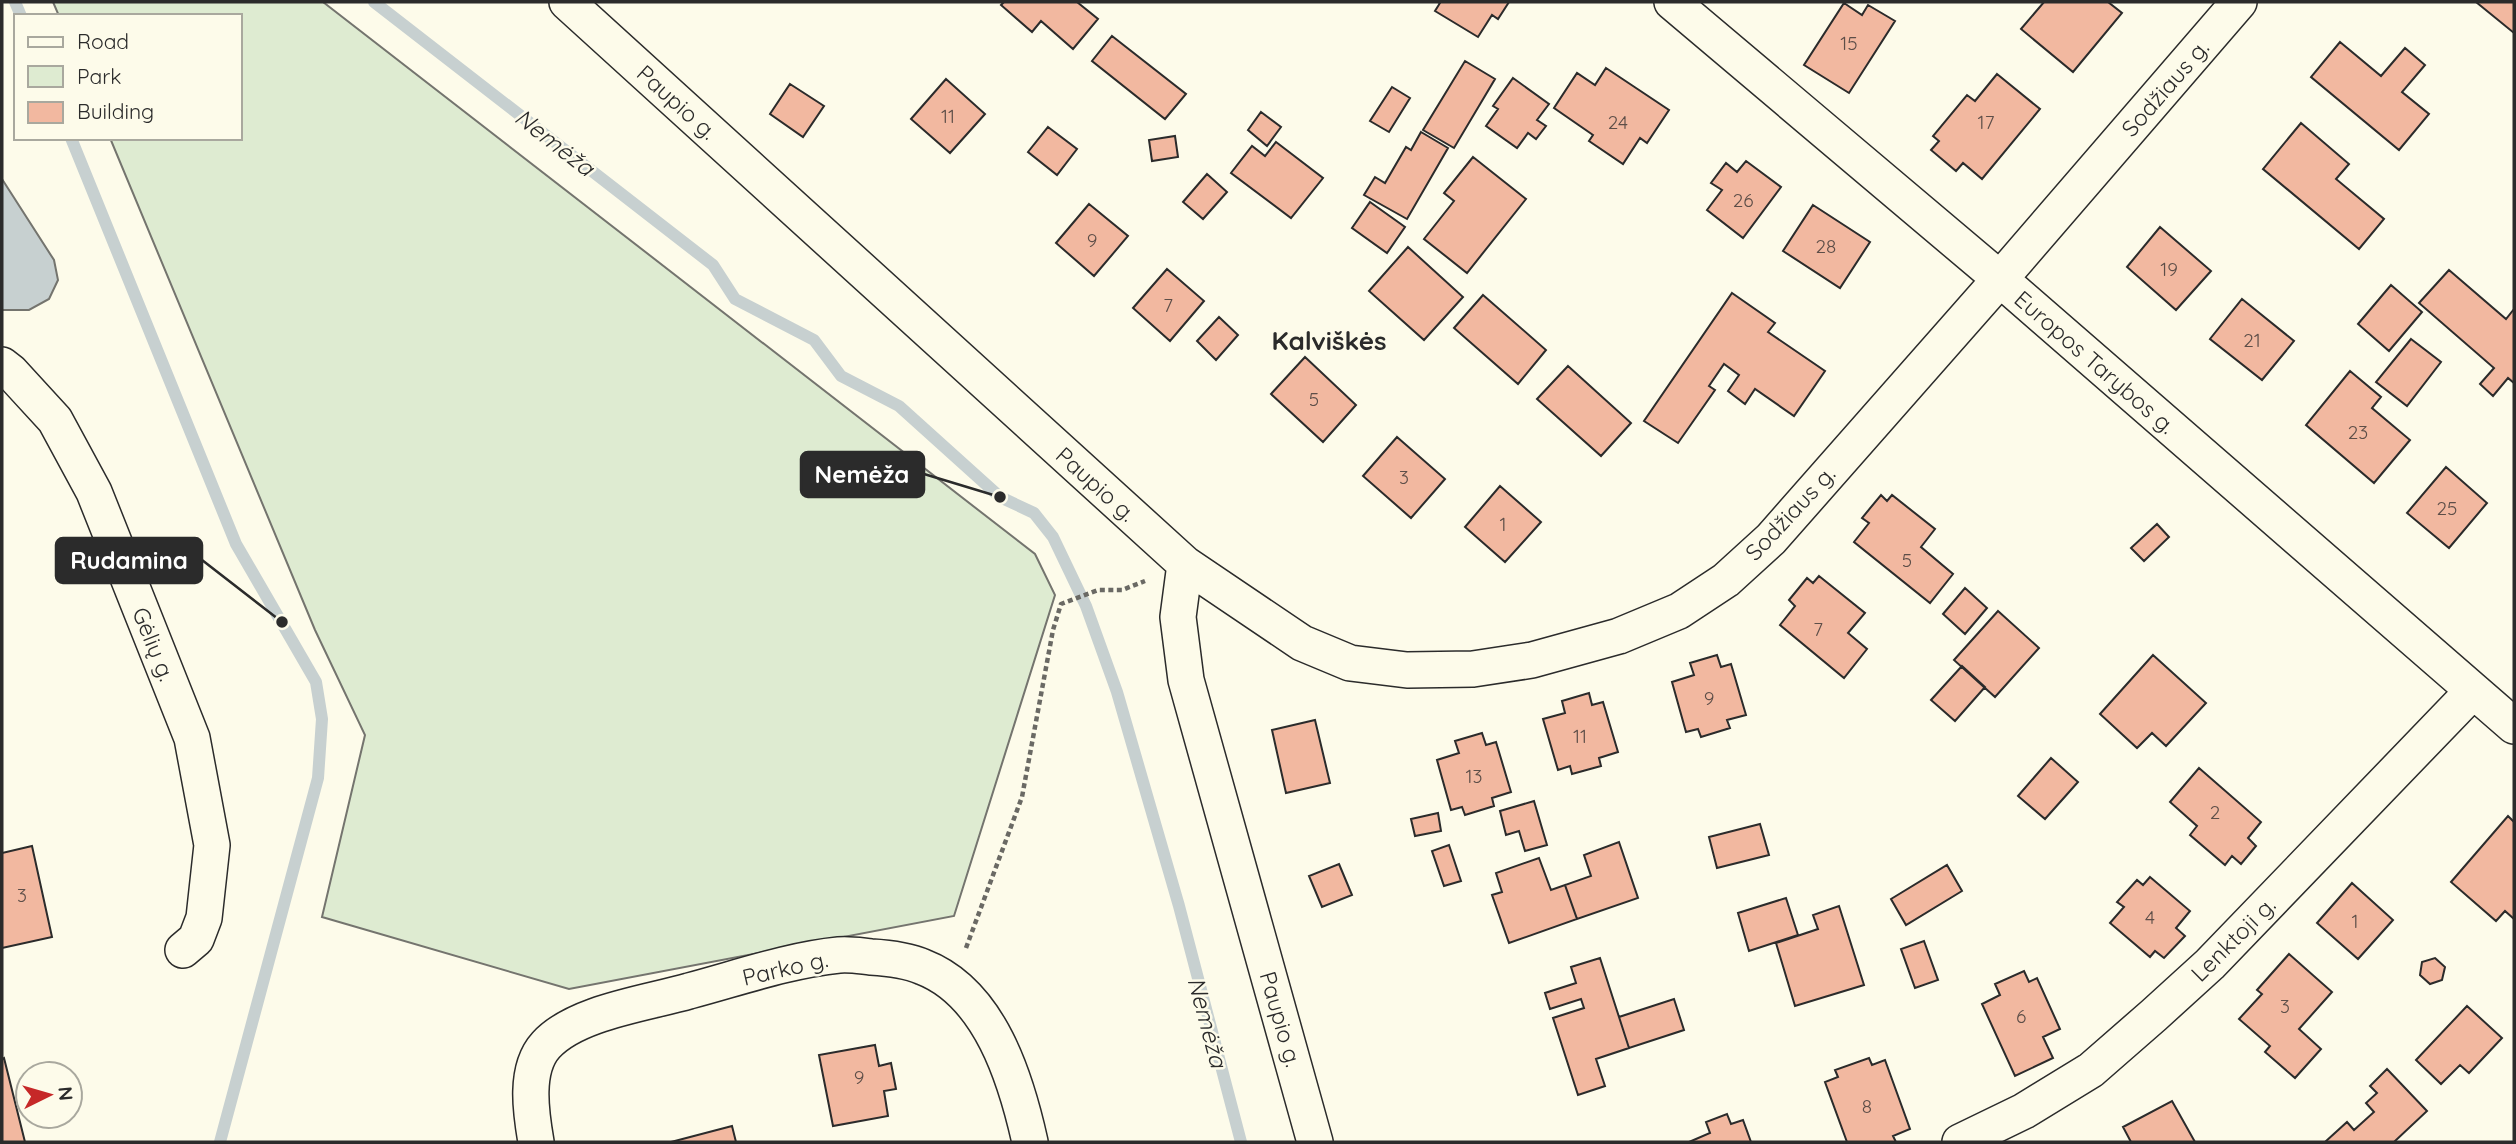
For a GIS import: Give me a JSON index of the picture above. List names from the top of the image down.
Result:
{
  "streets": {
    "street": [
      "Sodžiaus g.",
      "Paupio g.",
      "Europos Tarybos g.",
      "Gėlių g.",
      "Lenktoji g.",
      "Parko g."
    ]
  },
  "crossings": [
    ["Sodžiaus g.", "Paupio g."],
    ["Sodžiaus g.", "Europos Tarybos g."],
    ["Europos Tarybos g.", "Lenktoji g."]
  ],
  "districts": ["Kalviškės"],
  "water": ["Nemėža"],
  "places": ["Nemėža", "Rudamina"],
  "house_numbers": [
    "15",
    "11",
    "24",
    "17",
    "26",
    "9",
    "28",
    "19",
    "7",
    "21",
    "5",
    "23",
    "3",
    "25",
    "1",
    "5",
    "7",
    "9",
    "11",
    "13",
    "2",
    "3",
    "4",
    "1",
    "3",
    "6",
    "9",
    "8"
  ],
  "legend": ["Road", "Park", "Building"],
  "north": "right"
}
